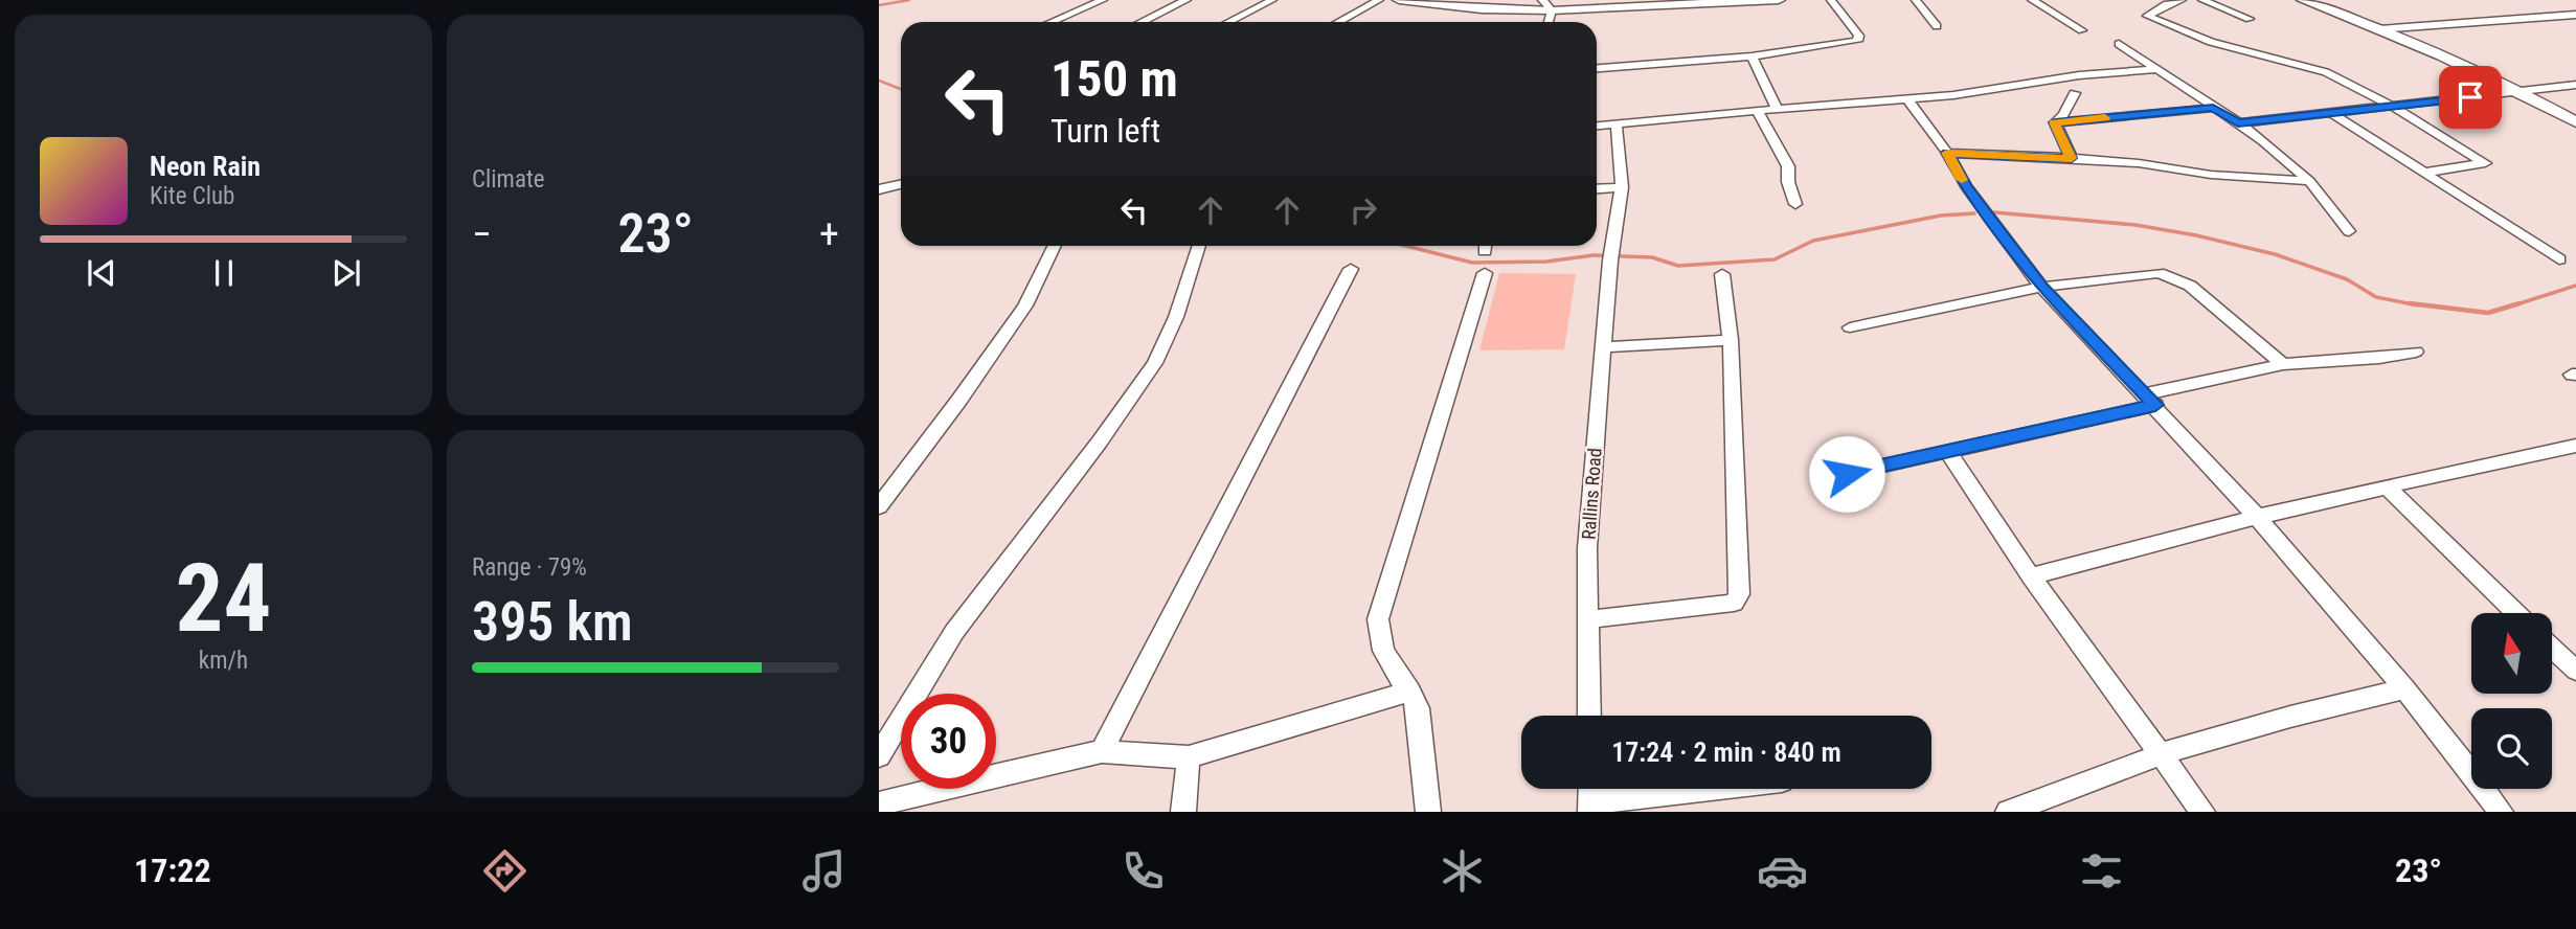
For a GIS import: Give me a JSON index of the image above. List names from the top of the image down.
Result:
{
  "streets": {
    "street": ["Rallins Road"]
  },
  "north": "top",
  "page": {
    "tile": [
      "Climate",
      ["24", "km/h"],
      ["Range · 79%", "395 km"]
    ],
    "turn": ["150 m", "Turn left"],
    "song": ["Neon Rain", "Kite Club"],
    "heat": ["−", "23°", "+"],
    "limit": "30",
    "trip": "17:24 · 2 min · 840 m",
    "tabs": ["17:22", "23°"]
  }
}
